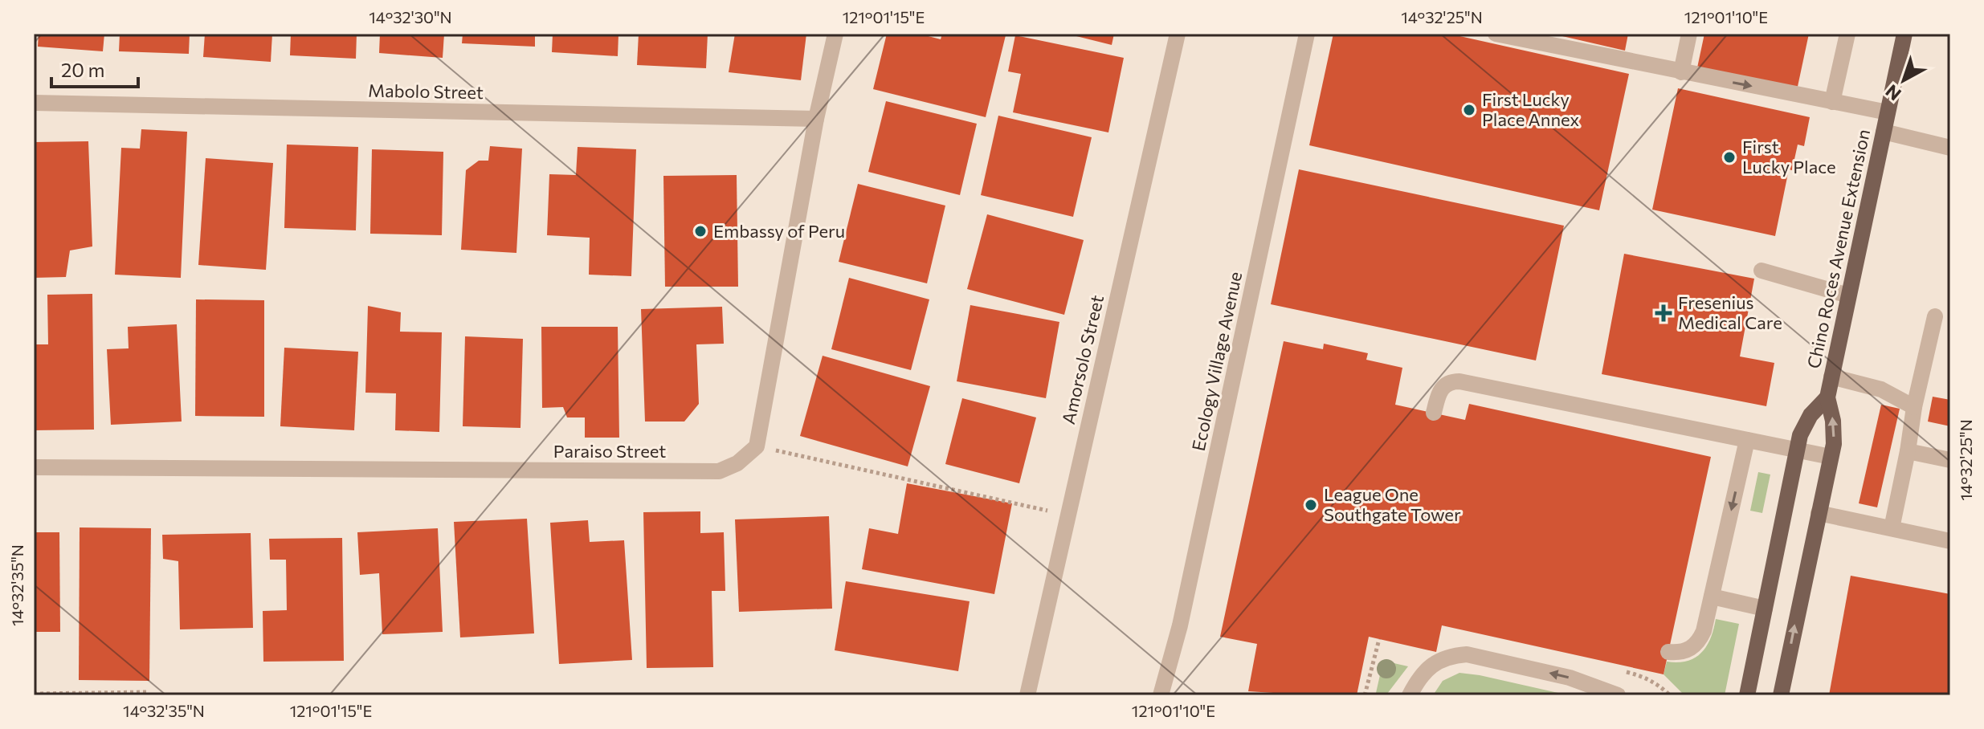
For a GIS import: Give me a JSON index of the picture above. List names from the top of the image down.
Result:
{
  "streets": {
    "main road": ["Chino Roces Avenue Extension"],
    "street": [
      "Mabolo Street",
      "Amorsolo Street",
      "Ecology Village Avenue",
      "Paraiso Street"
    ]
  },
  "places": {
    "other": [
      "First Lucky Place Annex",
      "First Lucky Place",
      "Embassy of Peru",
      "League One Southgate Tower"
    ],
    "health": ["Fresenius Medical Care"]
  },
  "scale_bar": "20 m",
  "north": "bottom left",
  "coordinates": [
    "14°32'30\"N",
    "121°01'15\"E",
    "14°32'25\"N",
    "121°01'10\"E",
    "14°32'35\"N"
  ]
}
